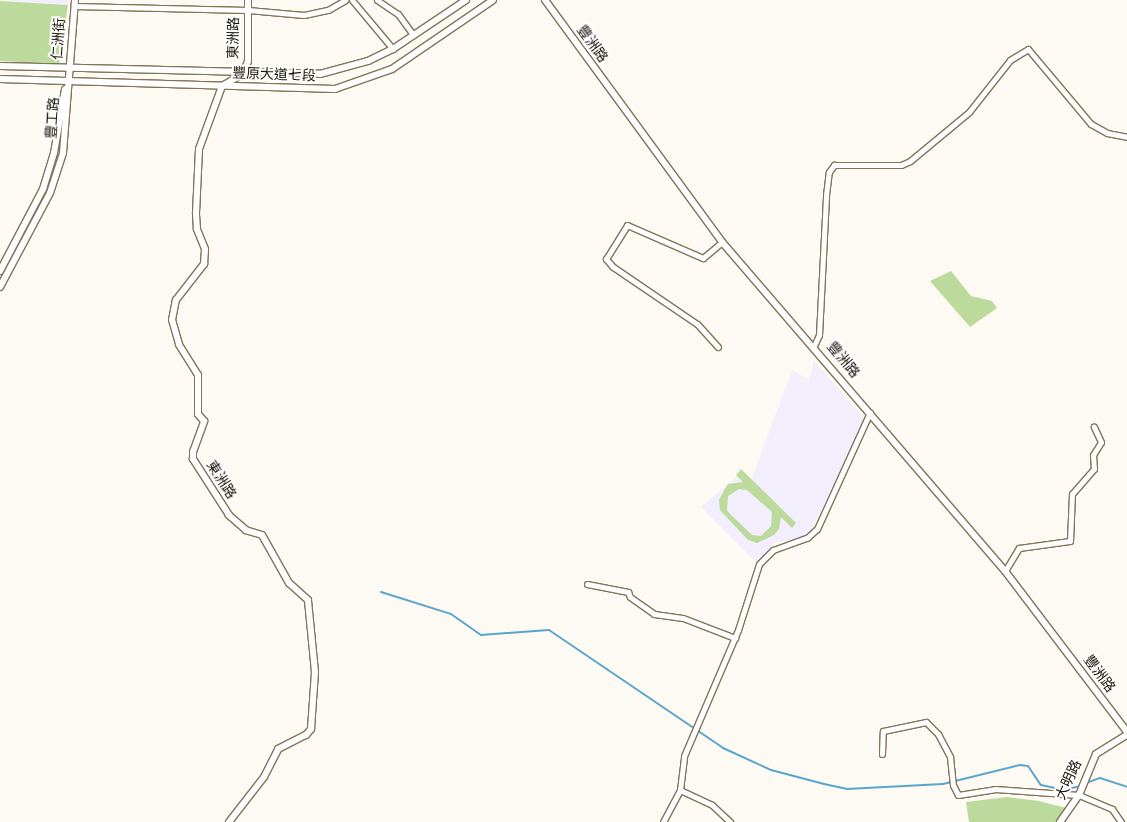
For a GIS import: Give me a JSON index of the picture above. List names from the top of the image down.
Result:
{
  "streets": {
    "street": [
      "東洲路",
      "仁洲街",
      "豐洲路",
      "豐原大道七段",
      "豐工路",
      "大明路"
    ]
  },
  "crossings": [
    ["東洲路", "豐原大道七段"],
    ["仁洲街", "豐原大道七段"],
    ["仁洲街", "豐工路"],
    ["豐洲路", "大明路"],
    ["豐原大道七段", "豐工路"]
  ]
}
